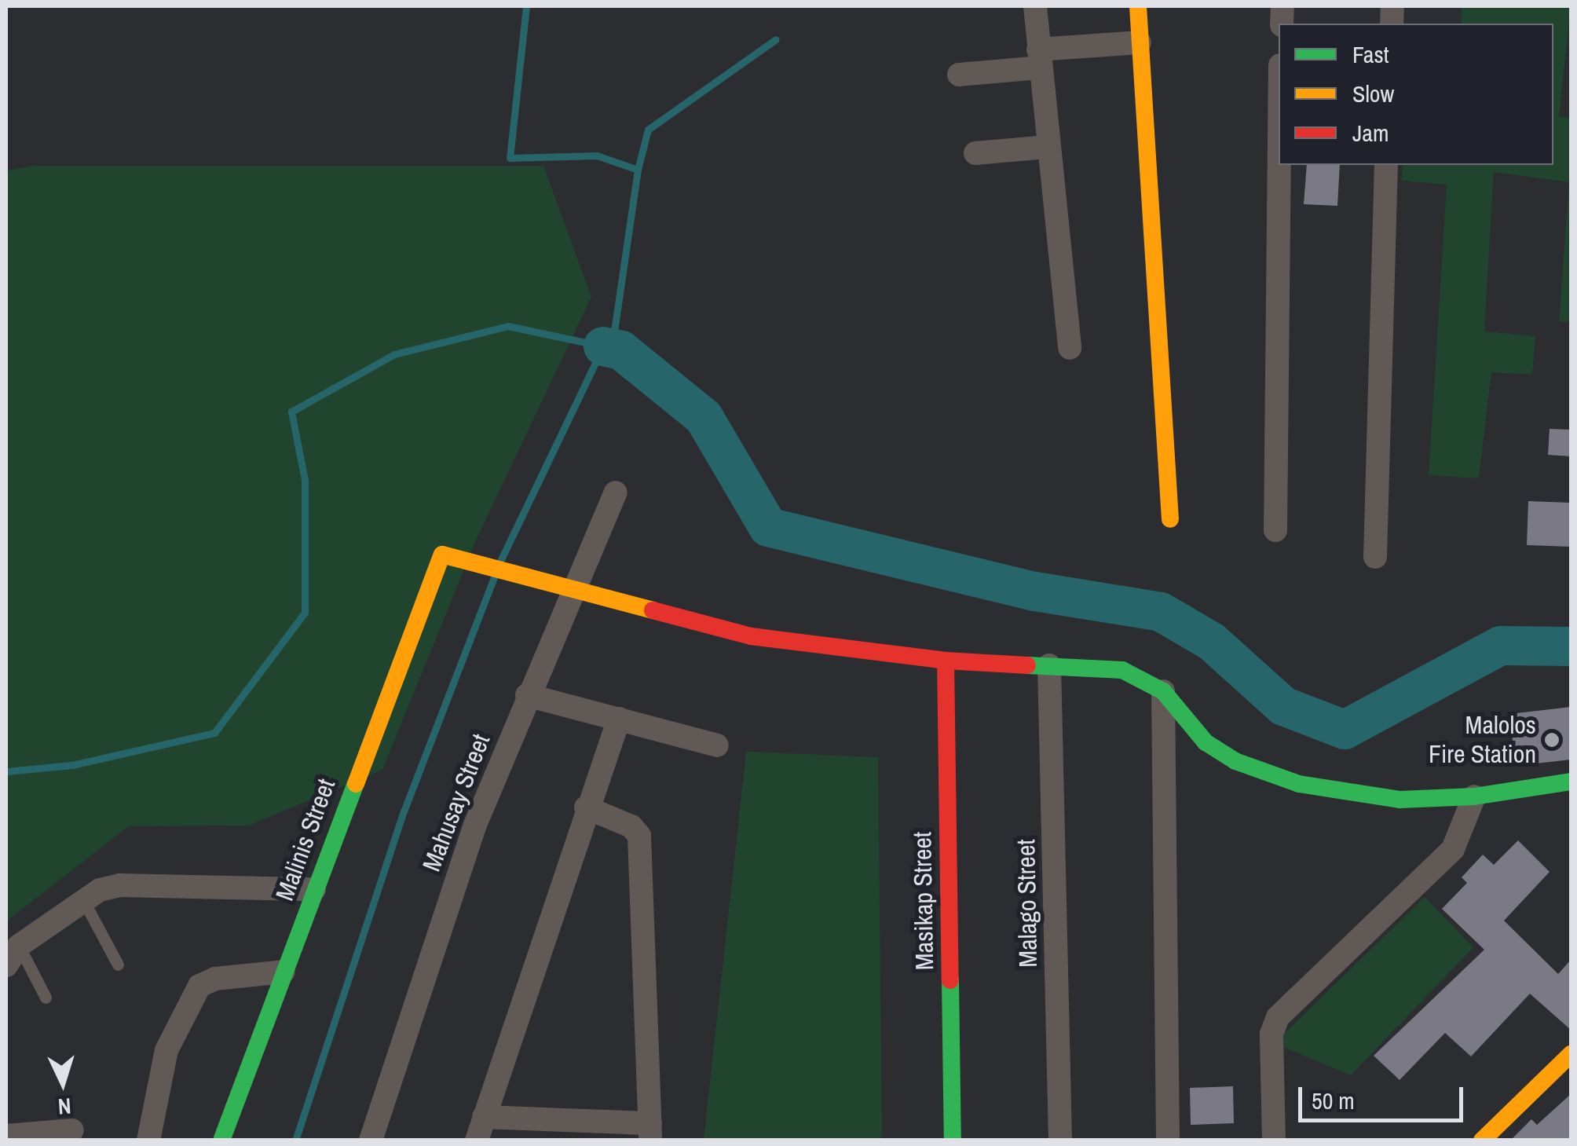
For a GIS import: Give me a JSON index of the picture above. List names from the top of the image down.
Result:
{
  "streets": {
    "street": [
      "Mahusay Street",
      "Malinis Street",
      "Masikap Street",
      "Malago Street"
    ]
  },
  "crossings": [
    ["Mahusay Street", "Malinis Street"]
  ],
  "places": ["Malolos Fire Station"],
  "legend": ["Fast", "Slow", "Jam"],
  "scale_bar": "50 m",
  "north": "bottom"
}
